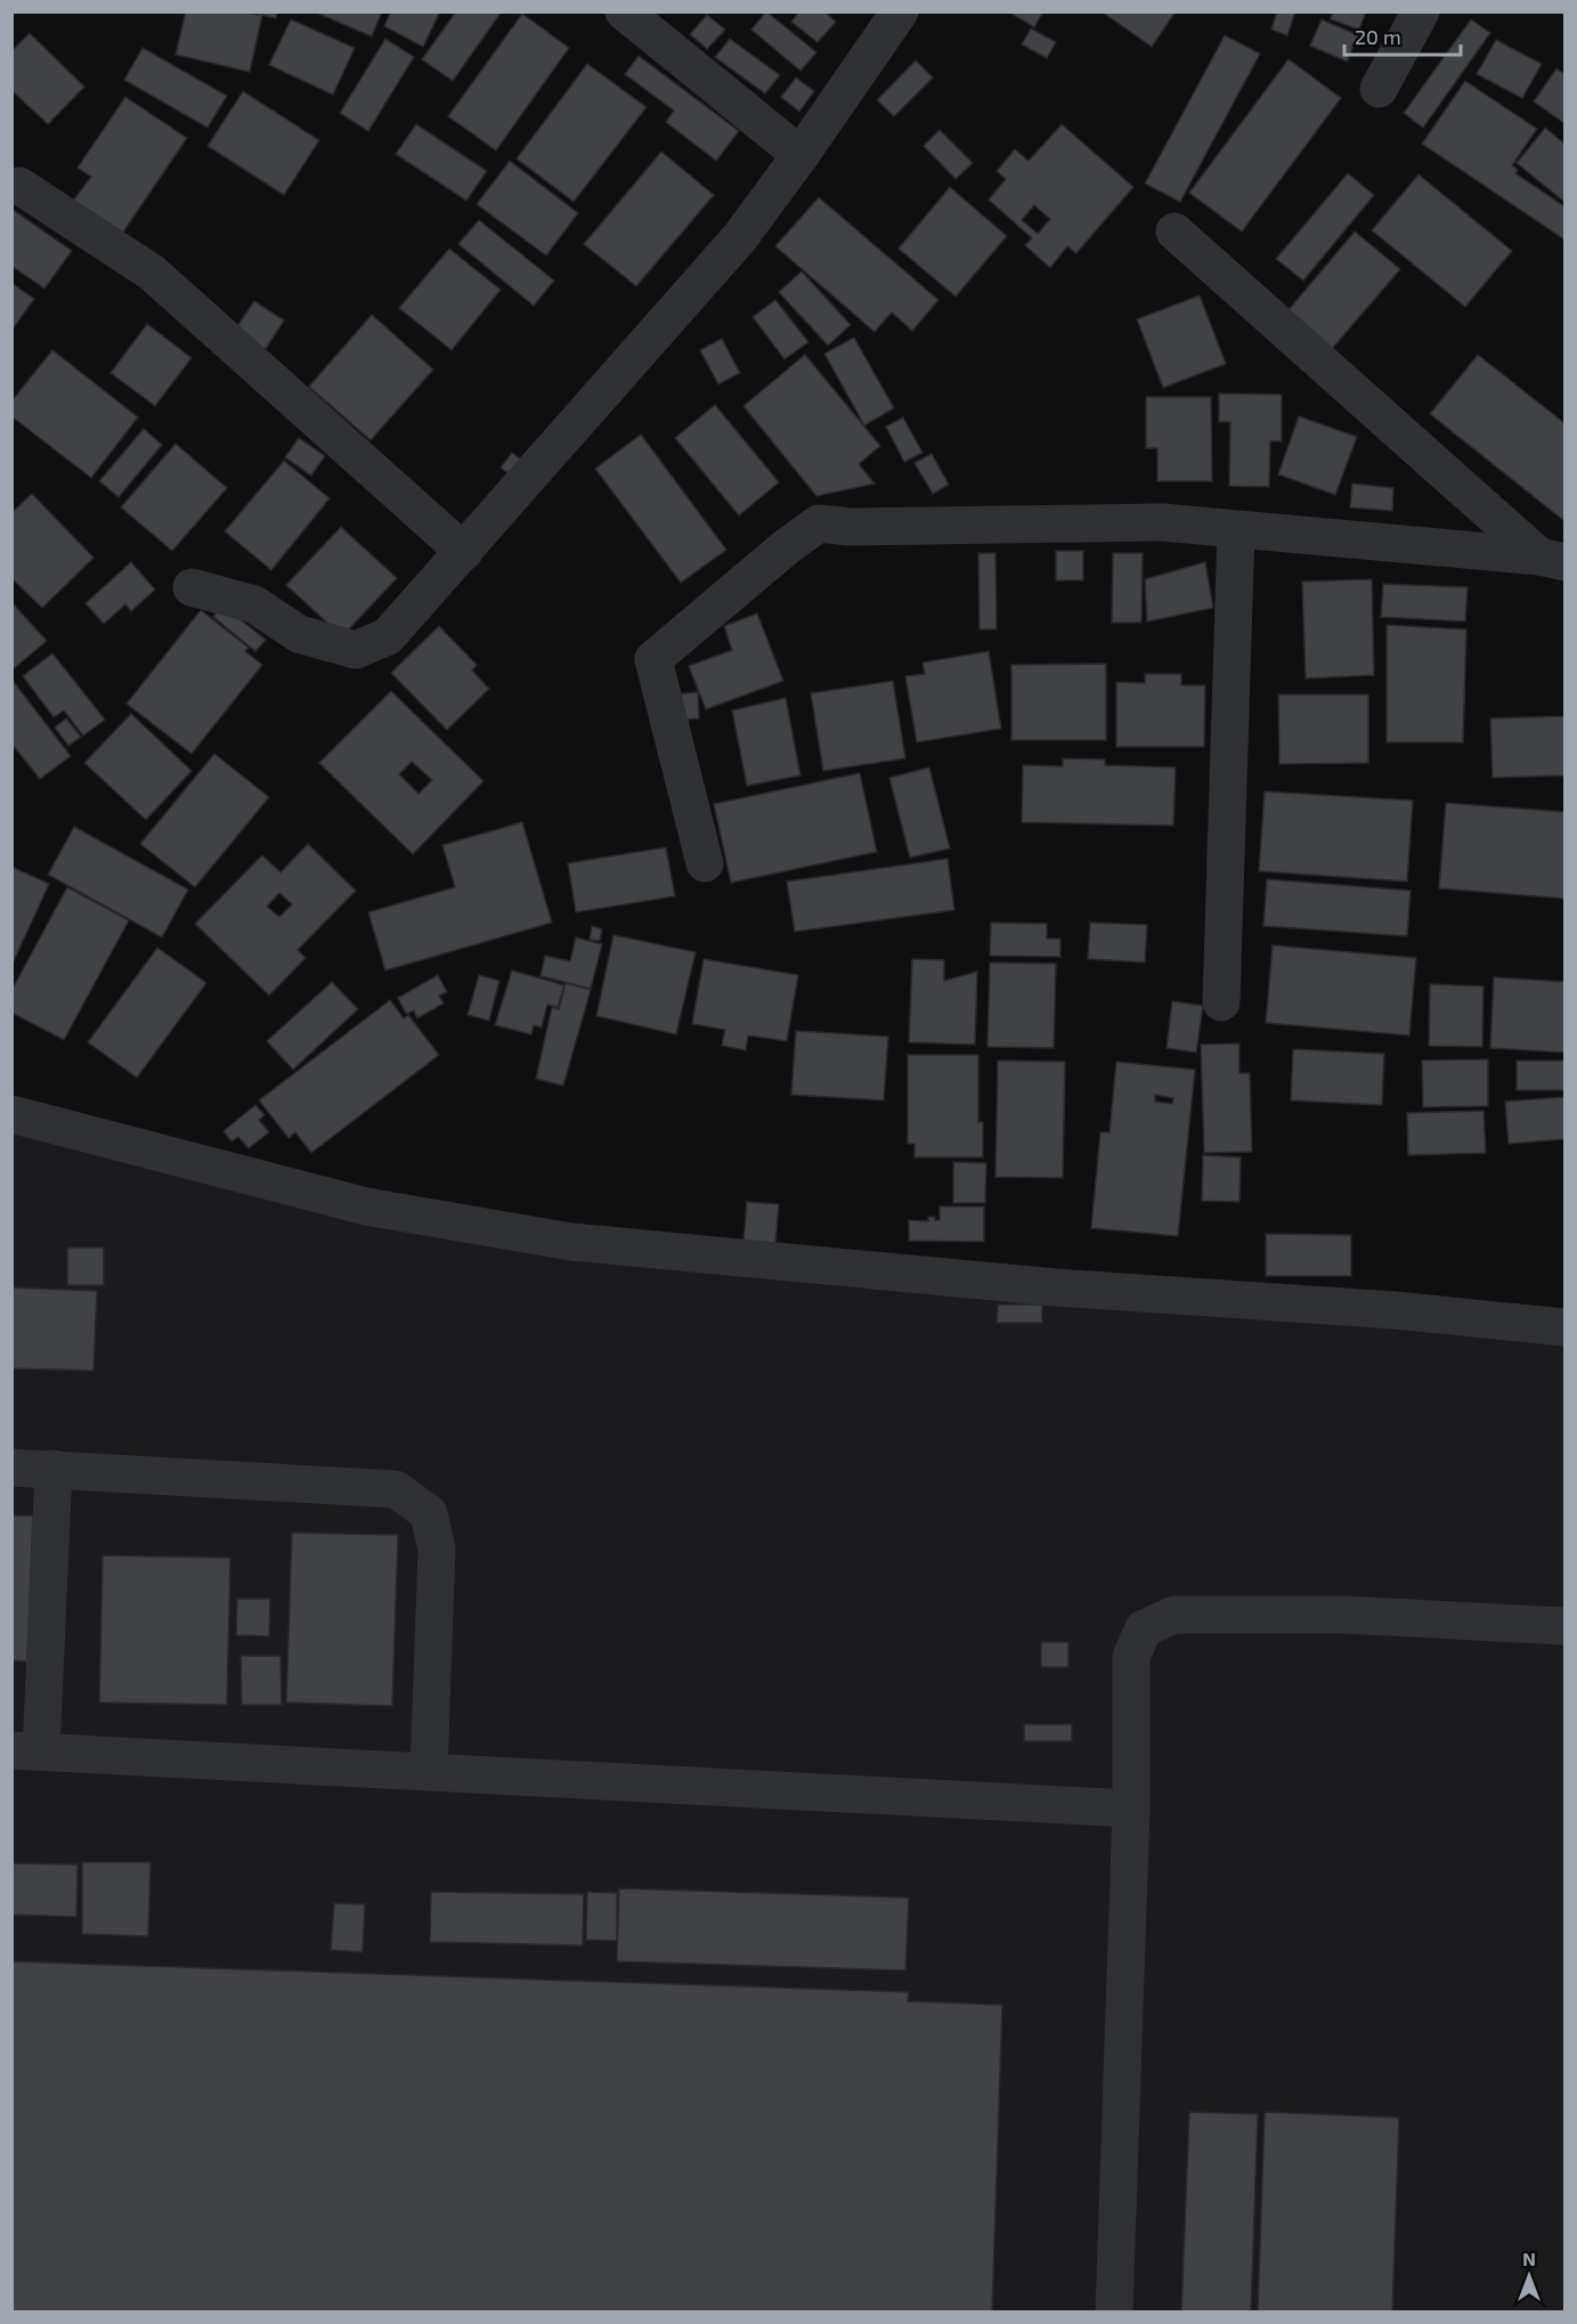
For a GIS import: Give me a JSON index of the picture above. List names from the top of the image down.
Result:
{
  "scale_bar": "20 m",
  "north": "top"
}
